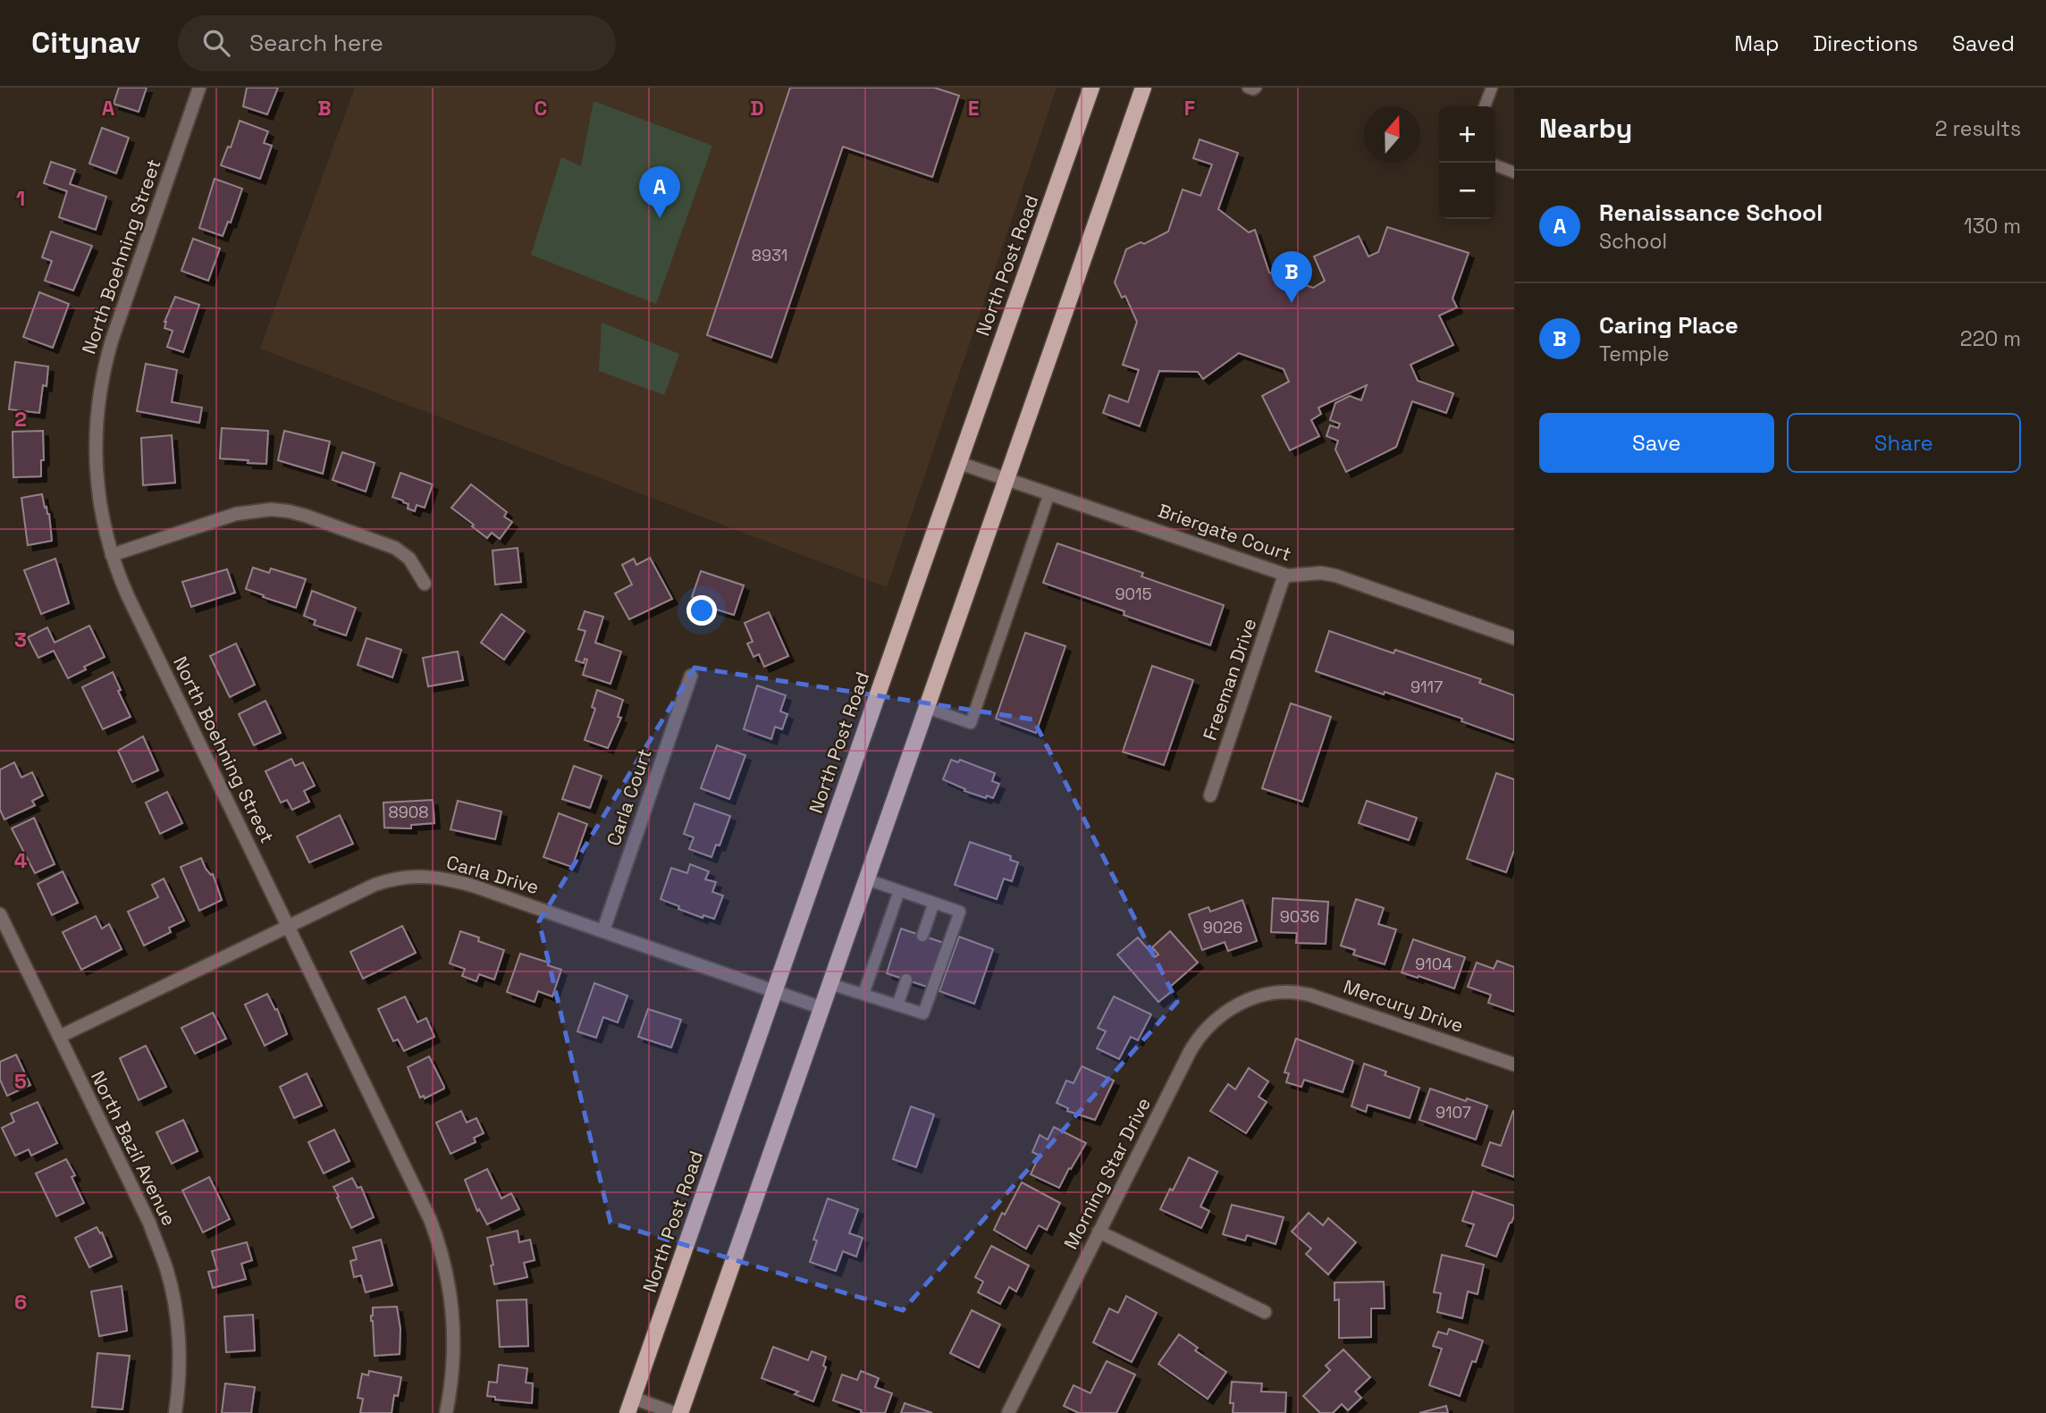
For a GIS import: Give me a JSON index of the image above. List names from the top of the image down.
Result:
{
  "streets": {
    "main road": ["North Post Road"],
    "street": [
      "North Boehning Street",
      "Briergate Court",
      "Freeman Drive",
      "Carla Court",
      "Carla Drive",
      "Mercury Drive",
      "North Bazil Avenue",
      "Morning Star Drive"
    ]
  },
  "crossings": [
    ["North Boehning Street", "Carla Drive"],
    ["North Post Road", "Briergate Court"],
    ["North Post Road", "Carla Drive"],
    ["Briergate Court", "Freeman Drive"],
    ["Carla Court", "Carla Drive"],
    ["Carla Drive", "North Bazil Avenue"],
    ["Mercury Drive", "Morning Star Drive"]
  ],
  "house_numbers": [
    "8931",
    "9015",
    "9117",
    "8908",
    "9036",
    "9026",
    "9104",
    "9107"
  ],
  "north": "top",
  "page": {
    "header": "Citynav",
    "search": "Search here",
    "nav": ["Map", "Directions", "Saved"],
    "heading": ["Nearby", "2 results"],
    "map_buttons": ["+", "−"],
    "pins": ["A", "B"],
    "list": [
      {
        "mark": "A",
        "name": "Renaissance School",
        "note": "School",
        "value": "130 m"
      },
      {
        "mark": "B",
        "name": "Caring Place",
        "note": "Temple",
        "value": "220 m"
      }
    ],
    "buttons": ["Save", "Share"]
  },
  "grid": {
    "columns": [
      "A",
      "B",
      "C",
      "D",
      "E",
      "F"
    ],
    "rows": [
      "1",
      "2",
      "3",
      "4",
      "5",
      "6"
    ]
  }
}
